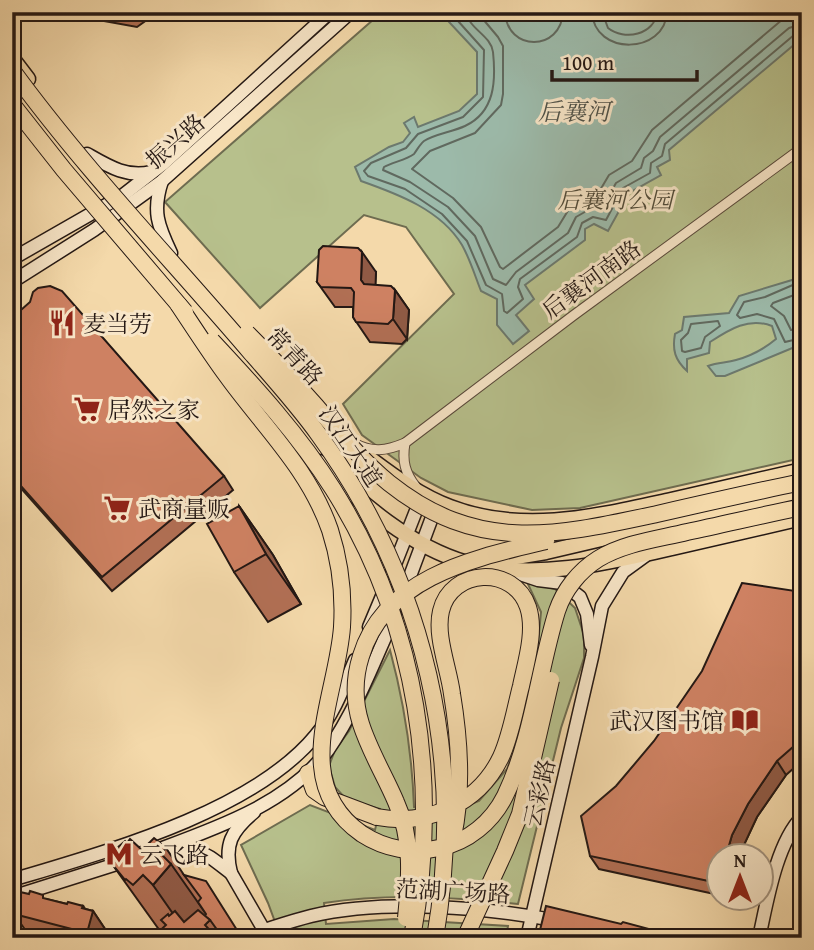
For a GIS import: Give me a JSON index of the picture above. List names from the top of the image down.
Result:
{
  "streets": {
    "highway": ["汉江大道"],
    "main road": ["常青路"],
    "street": [
      "振兴路",
      "后襄河南路",
      "云彩路",
      "范湖广场路"
    ]
  },
  "crossings": [
    ["振兴路", "常青路"],
    ["云彩路", "范湖广场路"]
  ],
  "water": ["后襄河"],
  "parks": ["后襄河公园"],
  "places": {
    "restaurant": ["麦当劳"],
    "supermarket": ["居然之家", "武商量贩"],
    "library": ["武汉图书馆"],
    "metro station": ["云飞路"]
  },
  "scale_bar": "100 m",
  "north": "top"
}
